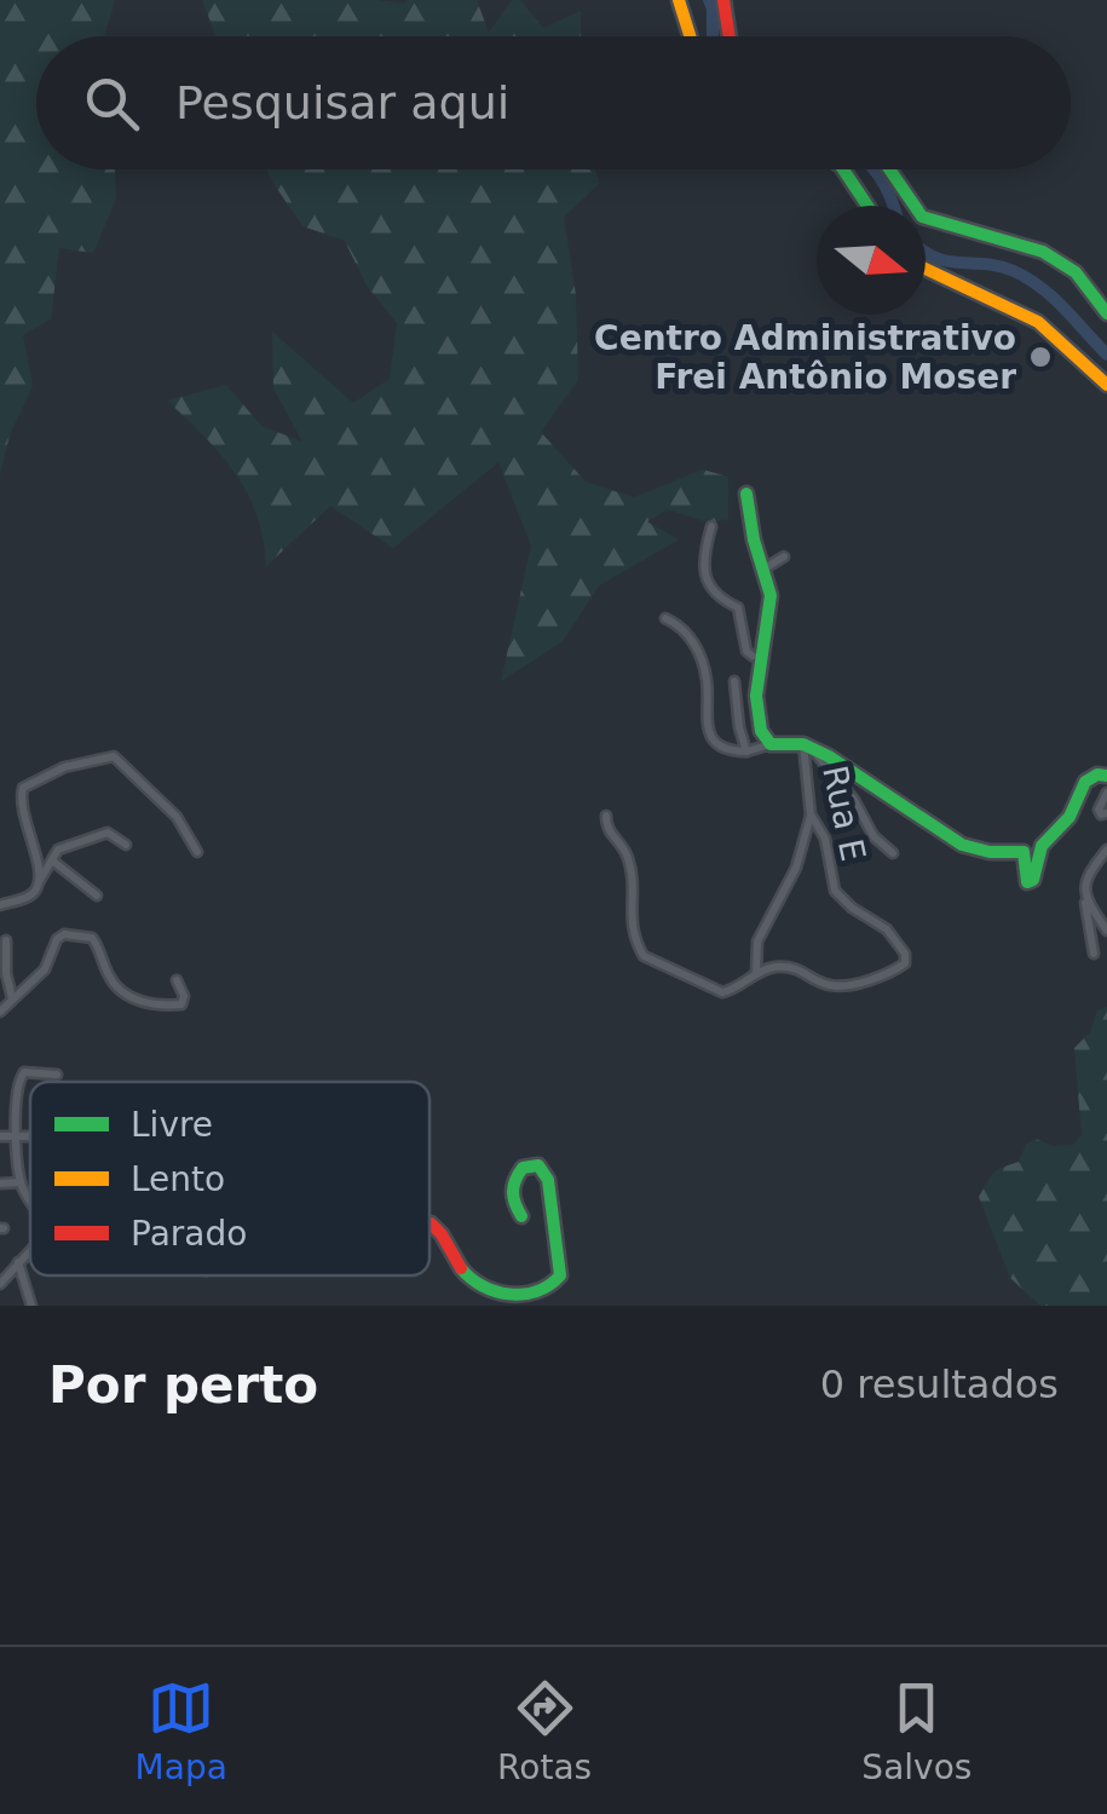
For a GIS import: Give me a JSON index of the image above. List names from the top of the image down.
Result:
{
  "streets": {
    "street": ["Rua E"]
  },
  "places": ["Centro Administrativo Frei Antônio Moser"],
  "legend": ["Livre", "Lento", "Parado"],
  "north": "right",
  "page": {
    "search": "Pesquisar aqui",
    "heading": ["Por perto", "0 resultados"],
    "nav": ["Mapa", "Rotas", "Salvos"]
  }
}
